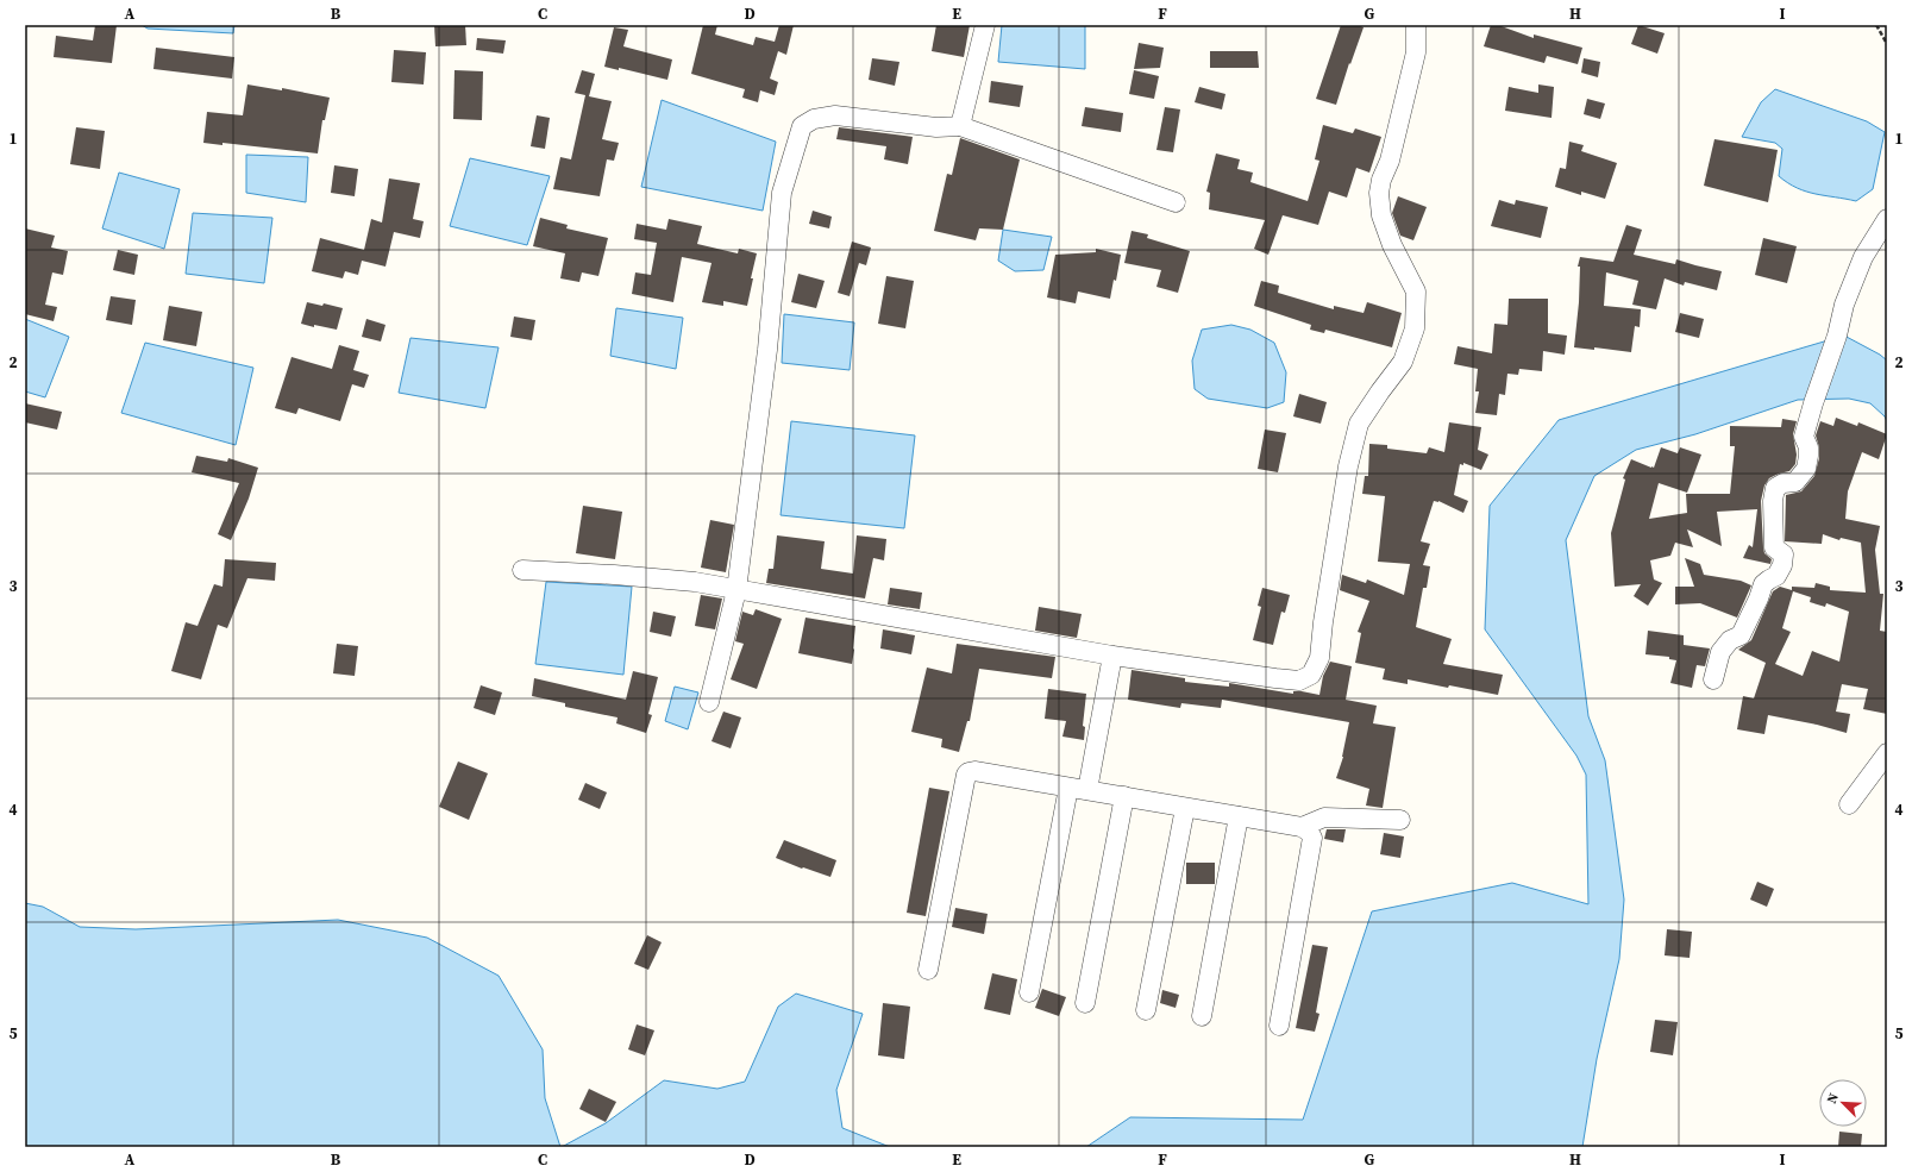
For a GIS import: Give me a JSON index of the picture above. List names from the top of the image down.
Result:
{
  "north": "top left",
  "grid": {
    "columns": [
      "A",
      "B",
      "C",
      "D",
      "E",
      "F",
      "G",
      "H",
      "I"
    ],
    "rows": [
      "1",
      "2",
      "3",
      "4",
      "5"
    ]
  }
}
